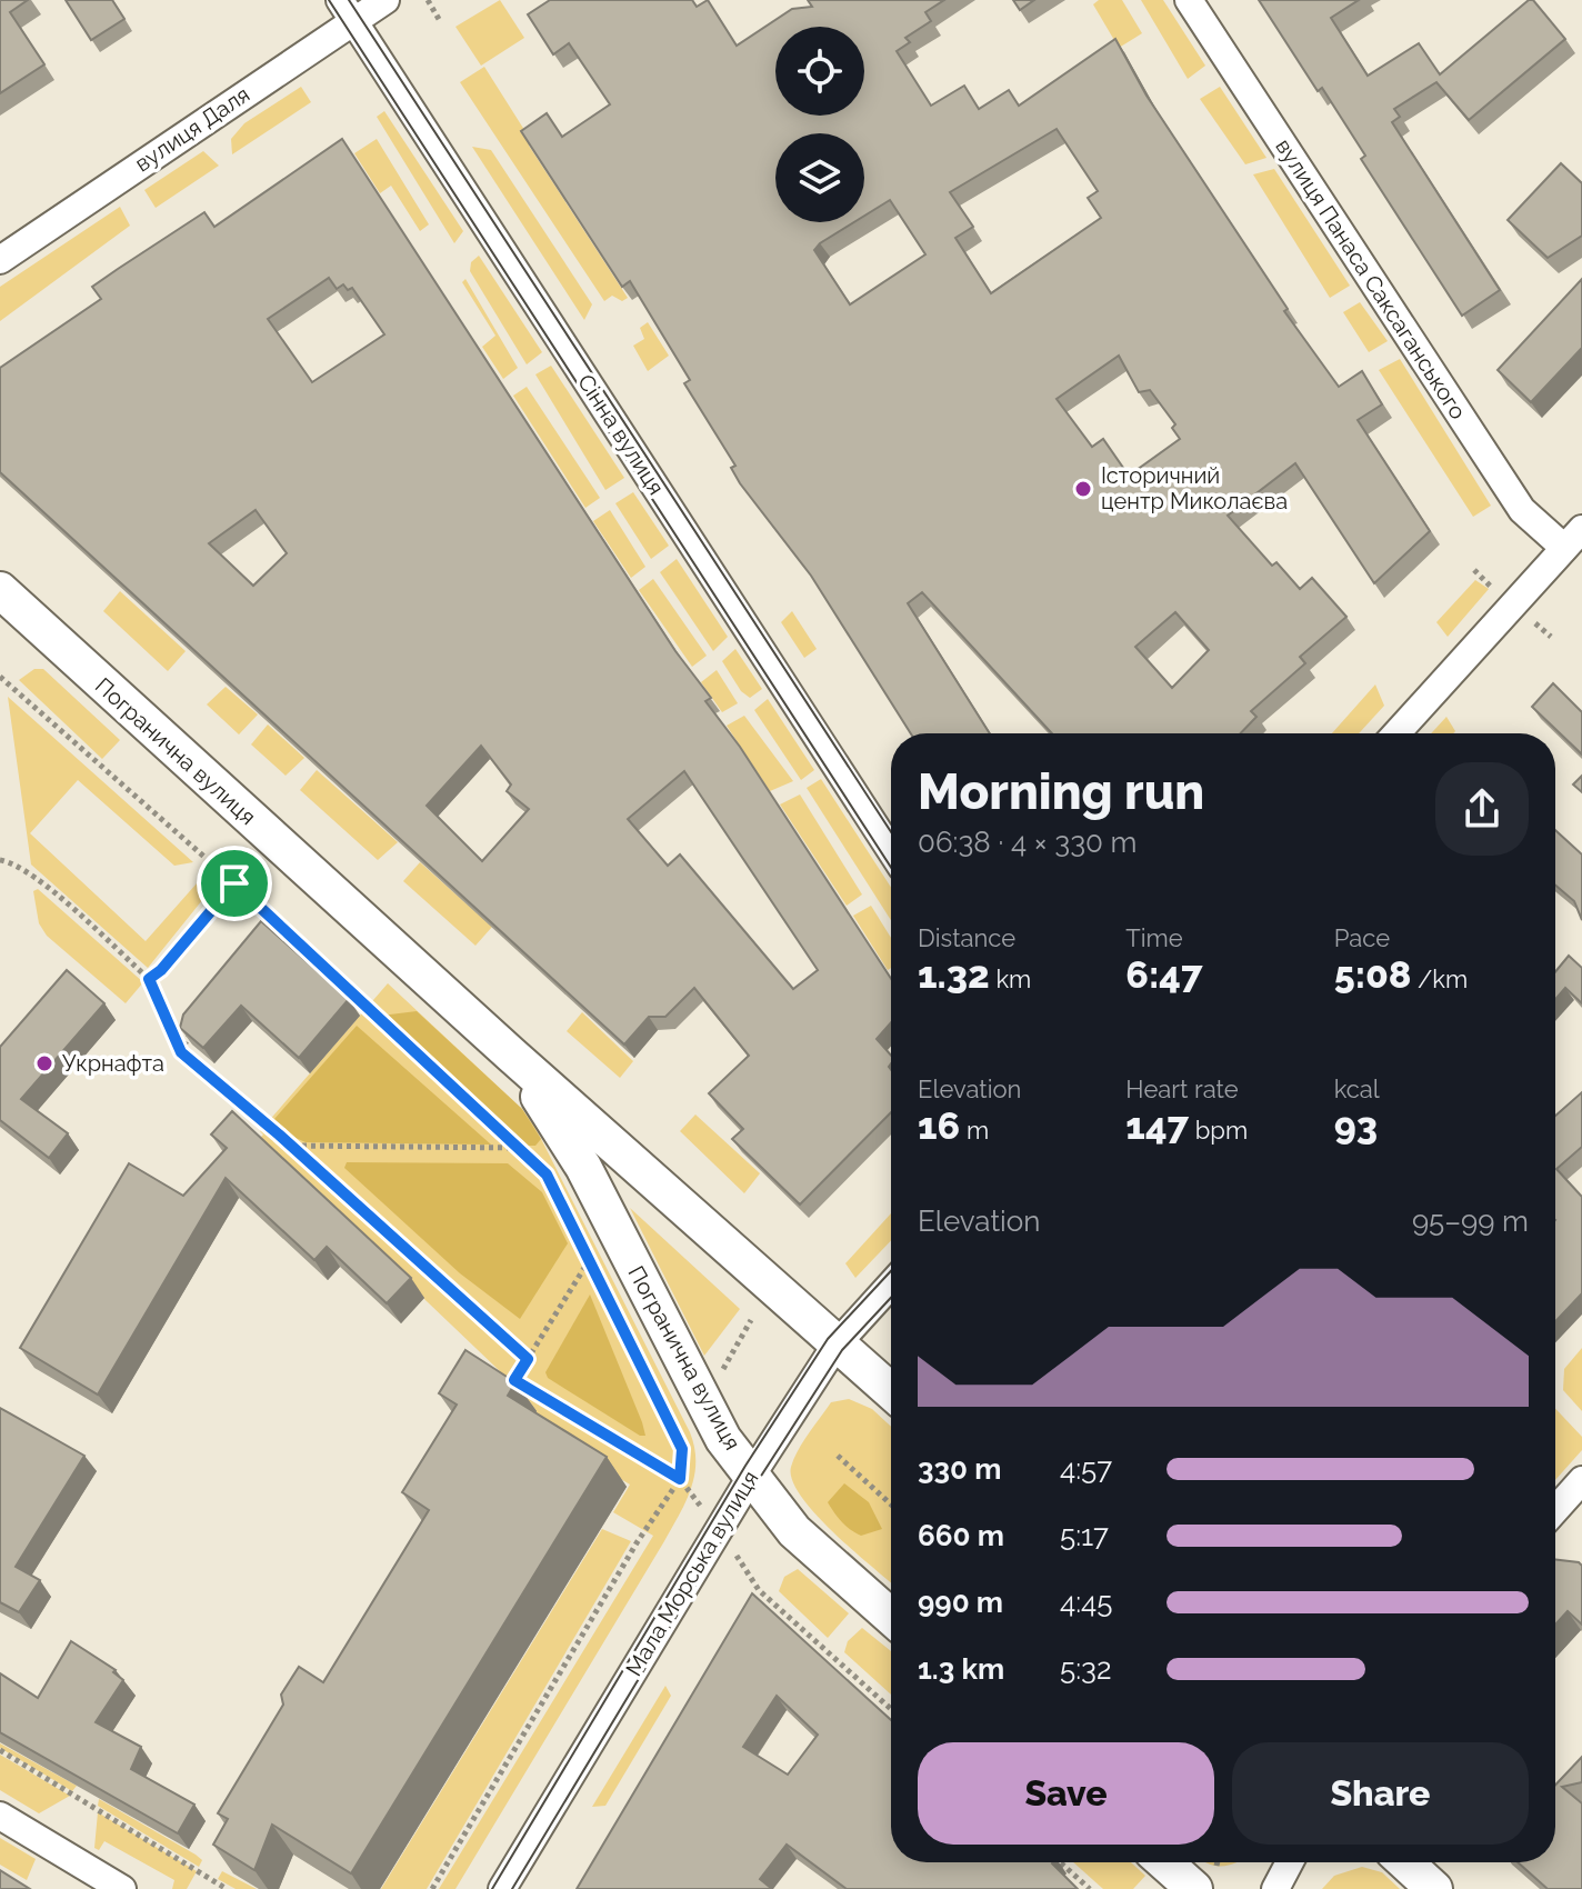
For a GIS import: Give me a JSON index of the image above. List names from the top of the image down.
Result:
{
  "streets": {
    "main road": ["Погранична вулиця"],
    "street": [
      "вулиця Даля",
      "вулиця Панаса Саксаганського",
      "Сінна вулиця",
      "Мала Морська вулиця"
    ]
  },
  "crossings": [
    ["вулиця Даля", "Сінна вулиця"],
    ["Погранична вулиця", "Мала Морська вулиця"]
  ],
  "places": ["Історичний центр Миколаєва", "Укрнафта"],
  "page": {
    "heading": ["Morning run", "06:38 · 4 × 330 m"],
    "stats": [
      ["Distance", "1.32 km"],
      ["Time", "6:47"],
      ["Pace", "5:08 /km"],
      ["Elevation", "16 m"],
      ["Heart rate", "147 bpm"],
      ["kcal", "93"]
    ],
    "chart": ["Elevation", "95–99 m"],
    "list": [
      {
        "name": "330 m",
        "note": "4:57"
      },
      {
        "name": "660 m",
        "note": "5:17"
      },
      {
        "name": "990 m",
        "note": "4:45"
      },
      {
        "name": "1.3 km",
        "note": "5:32"
      }
    ],
    "buttons": ["Save", "Share"]
  }
}
